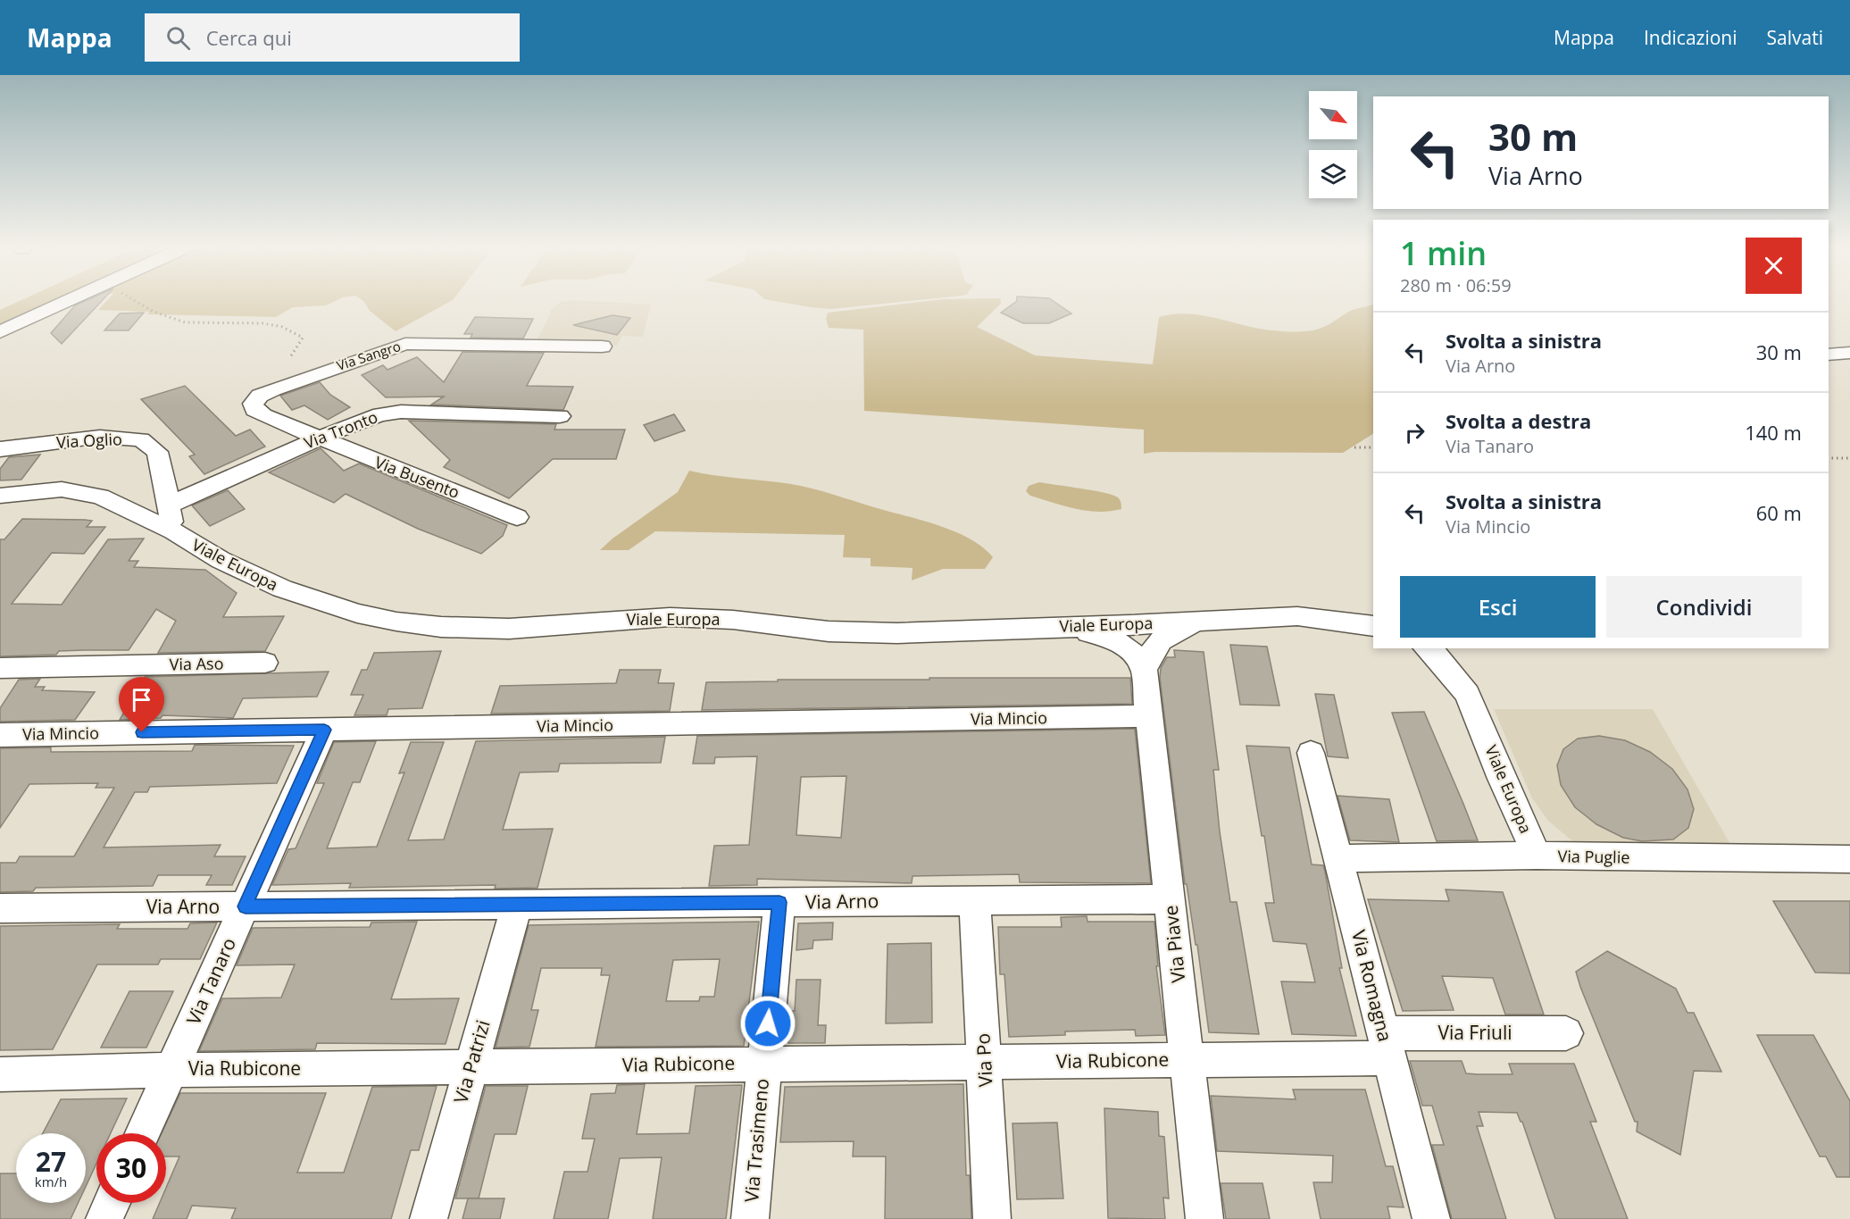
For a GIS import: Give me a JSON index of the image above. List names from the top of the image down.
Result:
{
  "streets": {
    "street": [
      "Via Sangro",
      "Via Tronto",
      "Via Oglio",
      "Via Busento",
      "Viale Europa",
      "Via Aso",
      "Via Mincio",
      "Via Puglie",
      "Via Arno",
      "Via Piave",
      "Via Tanaro",
      "Via Romagna",
      "Via Friuli",
      "Via Po",
      "Via Rubicone",
      "Via Patrizi",
      "Via Trasimeno"
    ]
  },
  "crossings": [
    ["Via Sangro", "Via Tronto"],
    ["Via Sangro", "Via Busento"],
    ["Via Tronto", "Via Oglio"],
    ["Via Tronto", "Via Busento"],
    ["Via Oglio", "Viale Europa"],
    ["Viale Europa", "Via Puglie"],
    ["Via Mincio", "Via Piave"],
    ["Via Mincio", "Via Tanaro"],
    ["Via Puglie", "Via Romagna"],
    ["Via Arno", "Via Piave"],
    ["Via Arno", "Via Tanaro"],
    ["Via Arno", "Via Po"],
    ["Via Arno", "Via Patrizi"],
    ["Via Arno", "Via Trasimeno"],
    ["Via Piave", "Via Rubicone"],
    ["Via Tanaro", "Via Rubicone"],
    ["Via Romagna", "Via Friuli"],
    ["Via Romagna", "Via Rubicone"],
    ["Via Friuli", "Via Rubicone"],
    ["Via Po", "Via Rubicone"],
    ["Via Rubicone", "Via Patrizi"],
    ["Via Rubicone", "Via Trasimeno"]
  ],
  "north": "bottom right",
  "page": {
    "header": "Mappa",
    "search": "Cerca qui",
    "nav": ["Mappa", "Indicazioni", "Salvati"],
    "turn": ["30 m", "Via Arno"],
    "heading": ["1 min", "280 m · 06:59"],
    "list": [
      {
        "name": "Svolta a sinistra",
        "note": "Via Arno",
        "value": "30 m"
      },
      {
        "name": "Svolta a destra",
        "note": "Via Tanaro",
        "value": "140 m"
      },
      {
        "name": "Svolta a sinistra",
        "note": "Via Mincio",
        "value": "60 m"
      }
    ],
    "buttons": ["Esci", "Condividi"],
    "speed": "27 km/h",
    "limit": "30"
  }
}
